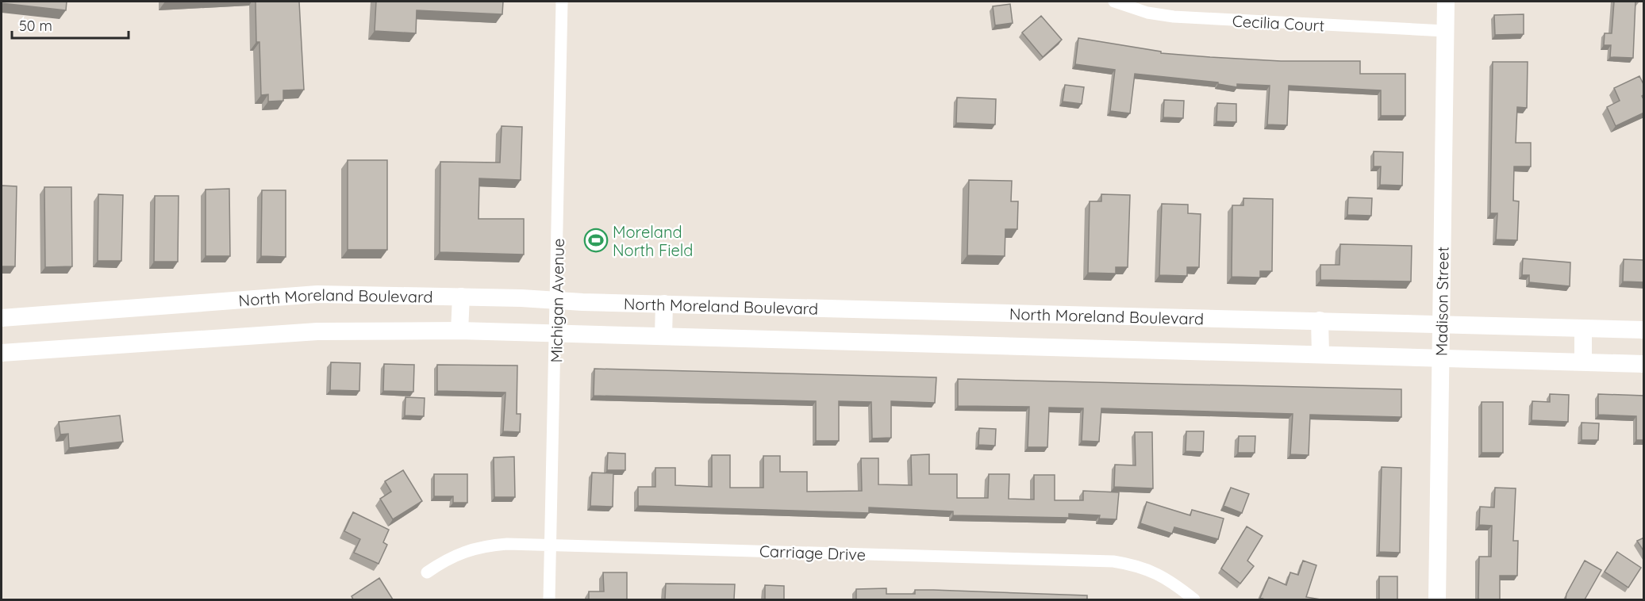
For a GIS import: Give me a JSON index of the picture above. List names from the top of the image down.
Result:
{
  "streets": {
    "street": [
      "Cecilia Court",
      "North Moreland Boulevard",
      "Michigan Avenue",
      "Madison Street",
      "Carriage Drive"
    ]
  },
  "crossings": [
    ["Cecilia Court", "Madison Street"],
    ["North Moreland Boulevard", "Michigan Avenue"],
    ["North Moreland Boulevard", "Madison Street"],
    ["Michigan Avenue", "Carriage Drive"]
  ],
  "places": {
    "sports": ["Moreland North Field"]
  },
  "scale_bar": "50 m"
}
